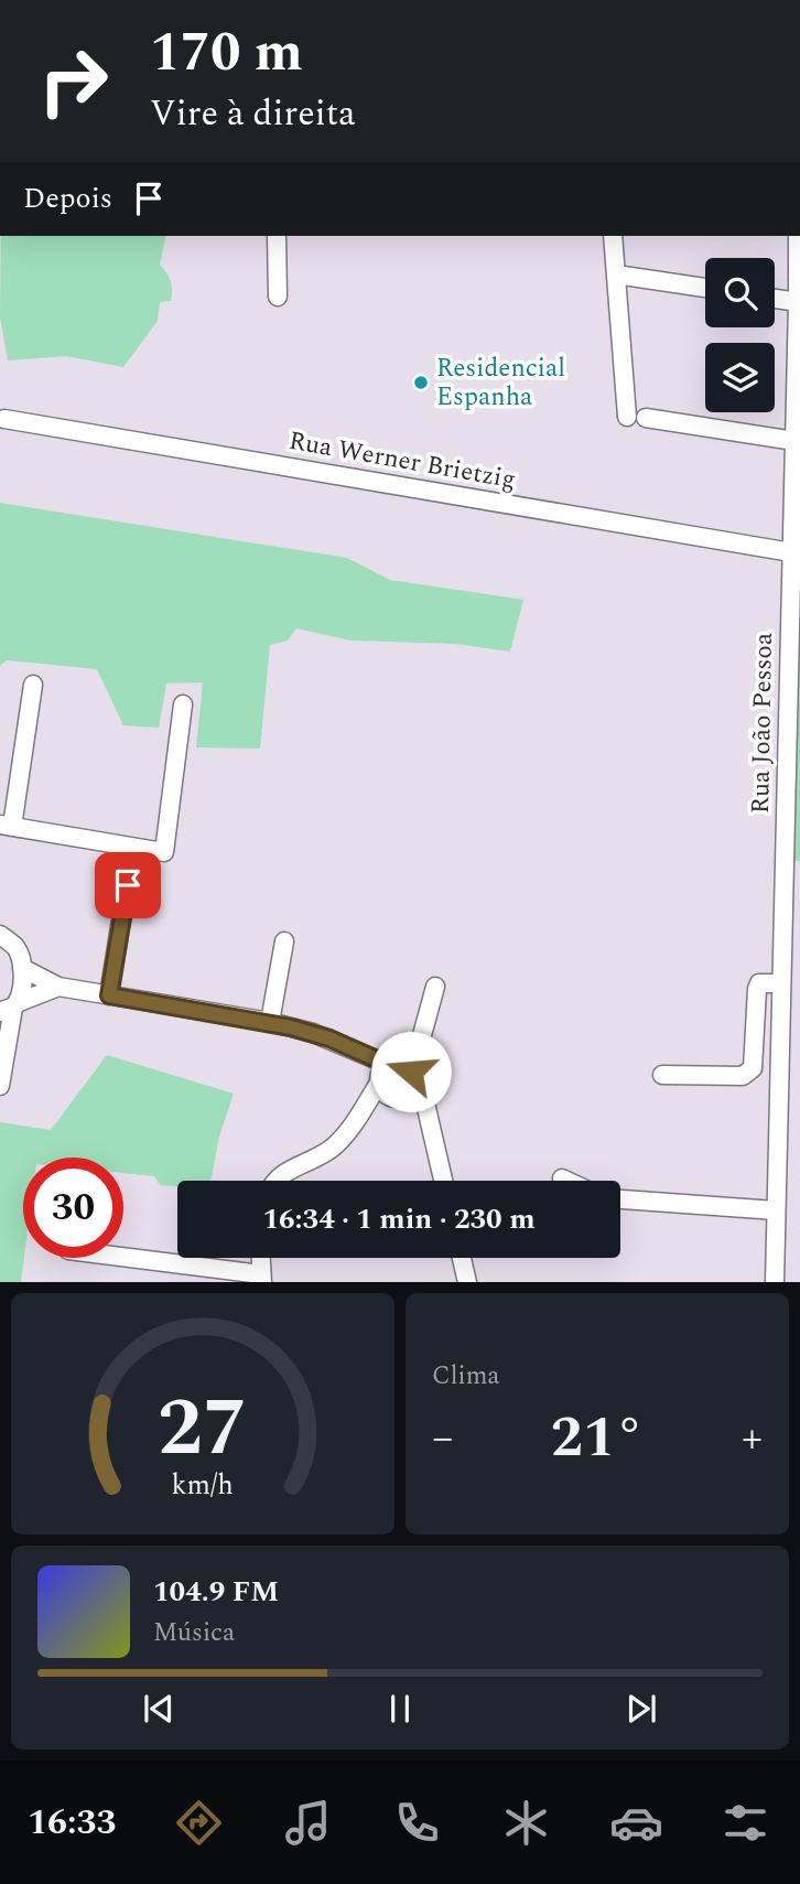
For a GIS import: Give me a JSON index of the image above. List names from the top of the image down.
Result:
{
  "streets": {
    "street": ["Rua Werner Brietzig", "Rua João Pessoa"]
  },
  "crossings": [
    ["Rua Werner Brietzig", "Rua João Pessoa"]
  ],
  "places": ["Residencial Espanha"],
  "page": {
    "turn": ["170 m", "Vire à direita"],
    "then": "Depois",
    "limit": "30",
    "trip": "16:34 · 1 min · 230 m",
    "tile": "Clima",
    "heat": ["−", "21°", "+"],
    "song": ["104.9 FM", "Música"],
    "tabs": "16:33",
    "gauge": ["27", "km/h"]
  }
}
